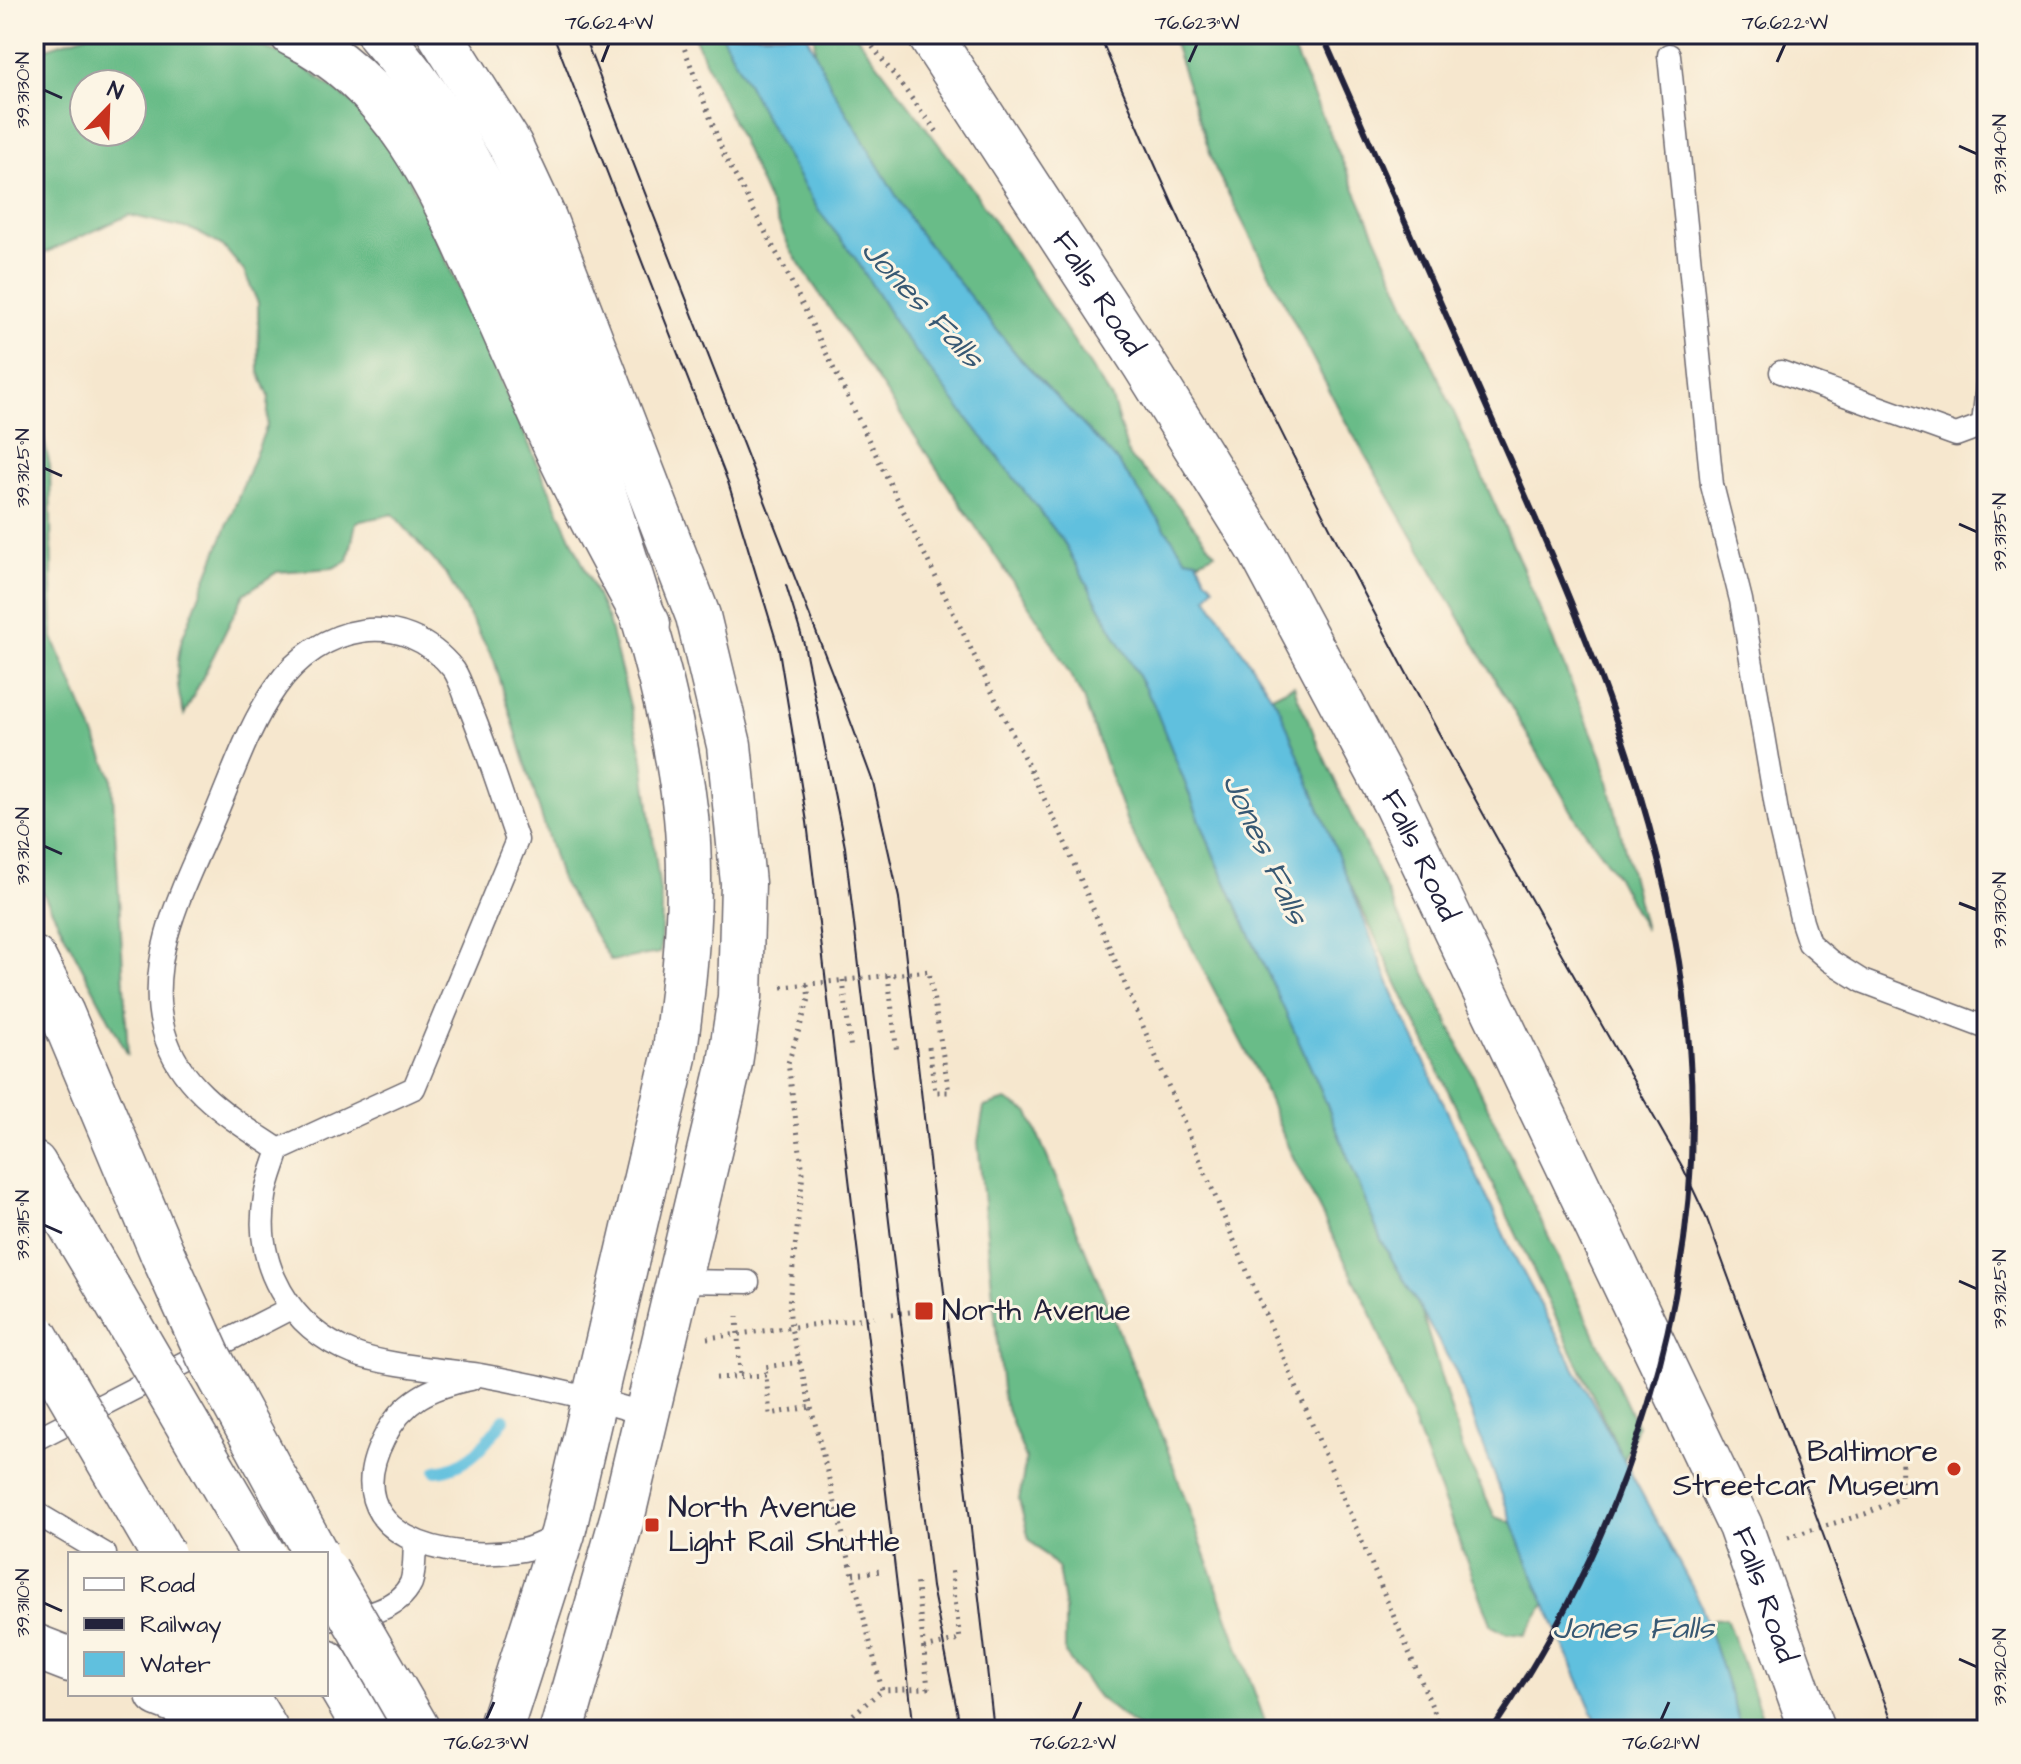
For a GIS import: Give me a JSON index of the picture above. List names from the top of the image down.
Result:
{
  "streets": {
    "main road": ["Falls Road"]
  },
  "water": ["Jones Falls"],
  "places": {
    "transit": ["North Avenue", "North Avenue Light Rail Shuttle"],
    "other": ["Baltimore Streetcar Museum"]
  },
  "legend": ["Road", "Railway", "Water"],
  "north": "top right",
  "coordinates": [
    "76.624°W",
    "76.623°W",
    "76.622°W",
    "39.3130°N",
    "39.3140°N",
    "39.3125°N",
    "39.3135°N",
    "39.3120°N",
    "39.3115°N",
    "39.3110°N",
    "76.621°W"
  ]
}
